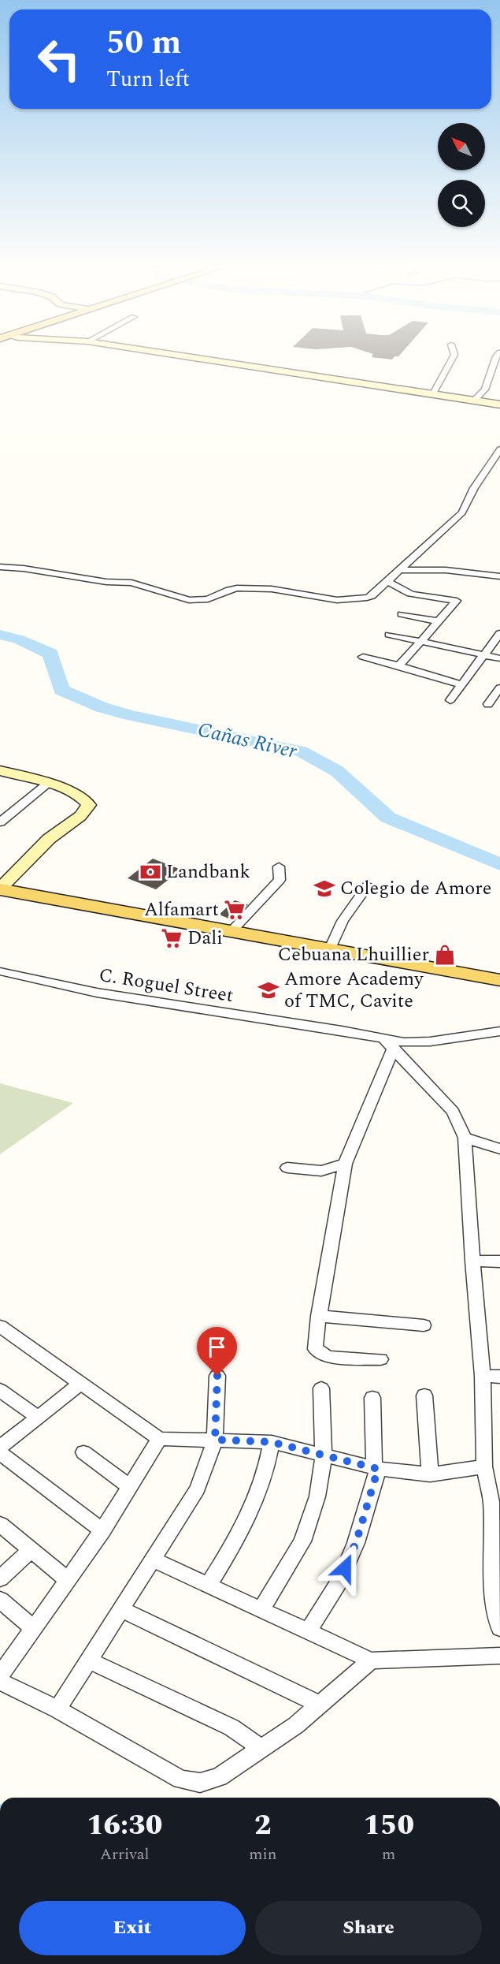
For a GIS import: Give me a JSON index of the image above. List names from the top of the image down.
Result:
{
  "streets": {
    "street": ["C. Roguel Street"]
  },
  "water": ["Cañas River"],
  "places": {
    "bank": ["Landbank"],
    "school or university": ["Colegio de Amore", "Amore Academy of TMC, Cavite"],
    "supermarket": ["Alfamart", "Dali"],
    "shop": ["Cebuana Lhuillier"]
  },
  "north": "top left",
  "page": {
    "turn": ["50 m", "Turn left"],
    "eta": [
      "16:30",
      "Arrival",
      "2",
      "min",
      "150",
      "m"
    ],
    "buttons": ["Exit", "Share"]
  }
}
